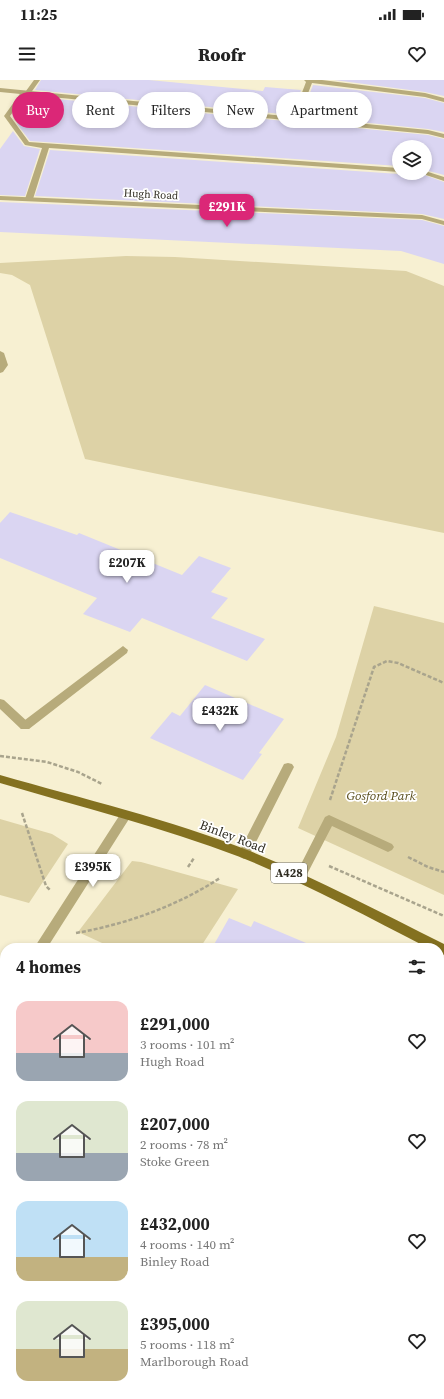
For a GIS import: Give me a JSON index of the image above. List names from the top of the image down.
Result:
{
  "streets": {
    "main road": ["Binley Road", "A428"],
    "street": ["Hugh Road"]
  },
  "parks": ["Gosford Park"],
  "page": {
    "status": "11:25",
    "header": "Roofr",
    "chip": [
      "Buy",
      "Rent",
      "Filters",
      "New",
      "Apartment"
    ],
    "price": [
      "£291K",
      "£207K",
      "£432K",
      "£395K"
    ],
    "heading": "4 homes",
    "list": [
      {
        "name": "£291,000",
        "note": "3 rooms · 101 m² · Hugh Road"
      },
      {
        "name": "£207,000",
        "note": "2 rooms · 78 m² · Stoke Green"
      },
      {
        "name": "£432,000",
        "note": "4 rooms · 140 m² · Binley Road"
      },
      {
        "name": "£395,000",
        "note": "5 rooms · 118 m² · Marlborough Road"
      }
    ]
  }
}
